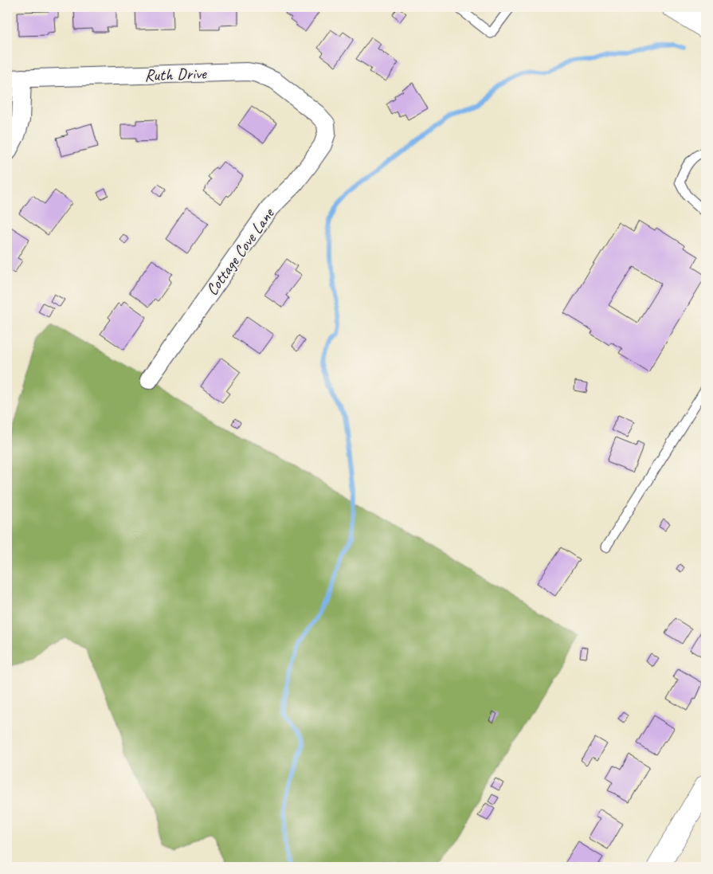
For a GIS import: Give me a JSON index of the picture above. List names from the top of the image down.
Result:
{
  "streets": {
    "street": ["Ruth Drive", "Cottage Cove Lane"]
  },
  "crossings": [
    ["Ruth Drive", "Cottage Cove Lane"]
  ]
}
